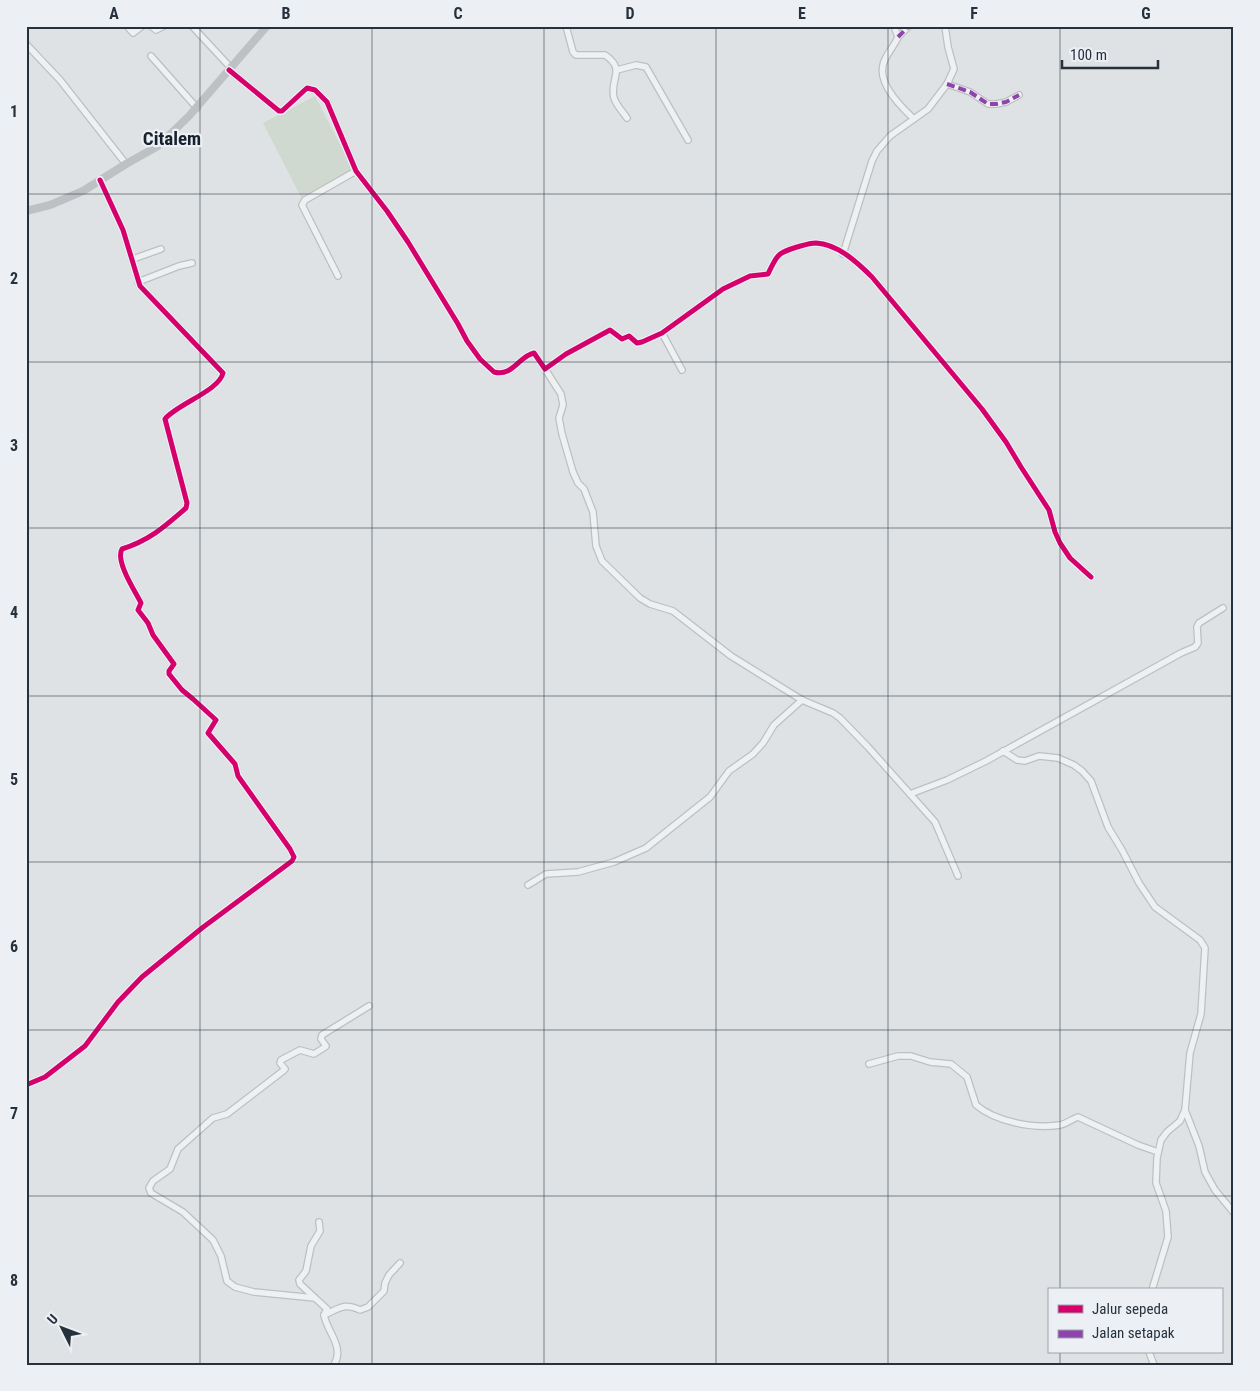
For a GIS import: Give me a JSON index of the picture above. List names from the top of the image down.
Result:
{
  "districts": ["Citalem"],
  "legend": ["Jalur sepeda", "Jalan setapak"],
  "scale_bar": "100 m",
  "north": "top left",
  "grid": {
    "columns": [
      "A",
      "B",
      "C",
      "D",
      "E",
      "F",
      "G"
    ],
    "rows": [
      "1",
      "2",
      "3",
      "4",
      "5",
      "6",
      "7",
      "8"
    ]
  }
}
